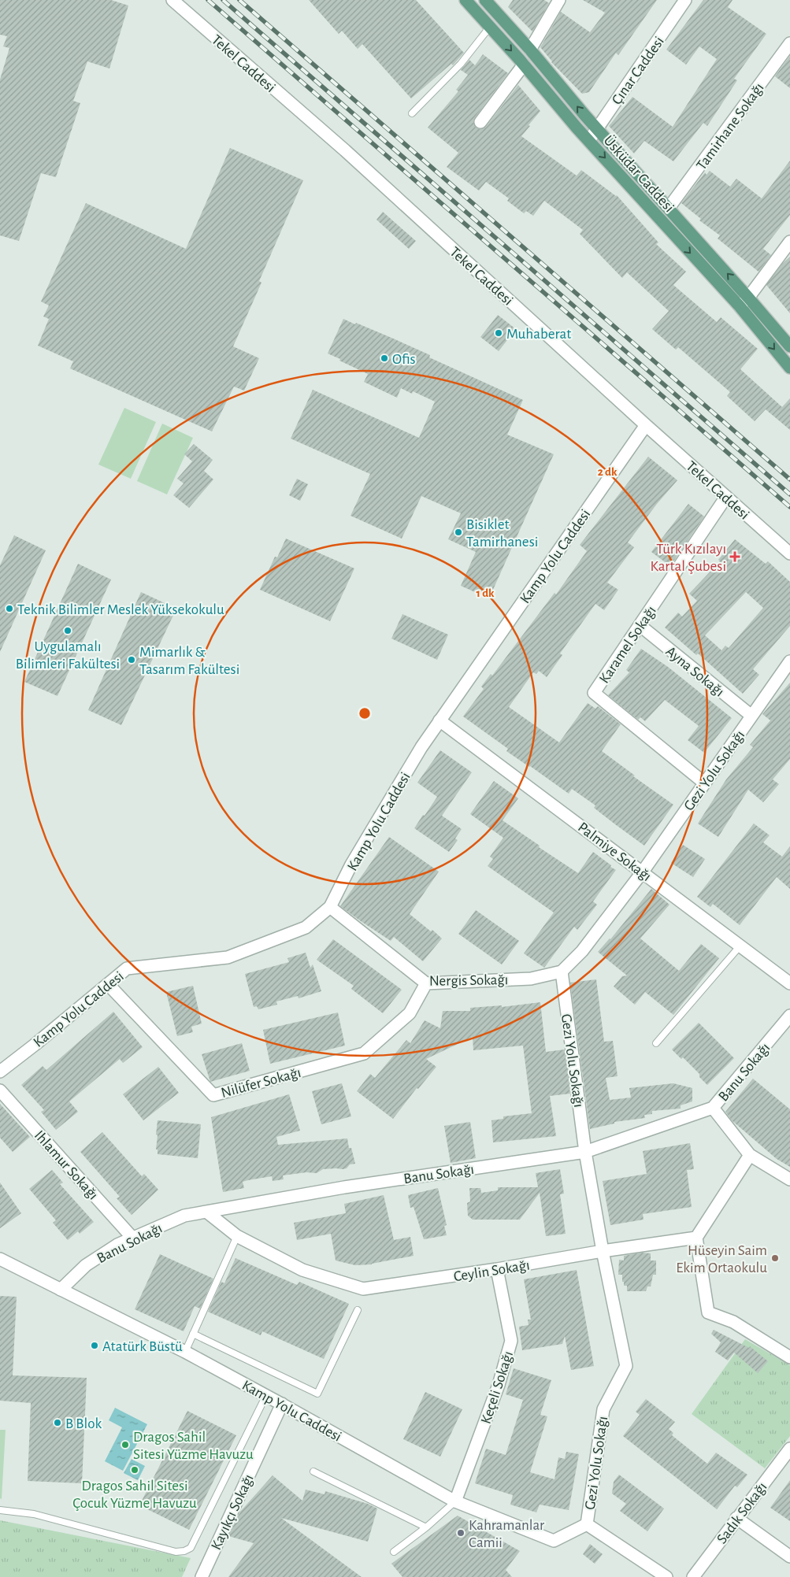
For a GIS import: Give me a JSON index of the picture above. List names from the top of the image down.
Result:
{
  "streets": {
    "main road": ["Üsküdar Caddesi"],
    "street": [
      "Tekel Caddesi",
      "Çınar Caddesi",
      "Tamirhane Sokağı",
      "Kamp Yolu Caddesi",
      "Karamel Sokağı",
      "Ayna Sokağı",
      "Gezi Yolu Sokağı",
      "Palmiye Sokağı",
      "Nergis Sokağı",
      "Banu Sokağı",
      "Nilüfer Sokağı",
      "Ihlamur Sokağı",
      "Ceylin Sokağı",
      "Keçeli Sokağı",
      "Kayıkçı Sokağı",
      "Sadık Sokağı"
    ]
  },
  "crossings": [
    ["Tekel Caddesi", "Kamp Yolu Caddesi"],
    ["Tekel Caddesi", "Karamel Sokağı"],
    ["Çınar Caddesi", "Üsküdar Caddesi"],
    ["Tamirhane Sokağı", "Üsküdar Caddesi"],
    ["Kamp Yolu Caddesi", "Gezi Yolu Sokağı"],
    ["Kamp Yolu Caddesi", "Palmiye Sokağı"],
    ["Kamp Yolu Caddesi", "Nergis Sokağı"],
    ["Kamp Yolu Caddesi", "Banu Sokağı"],
    ["Kamp Yolu Caddesi", "Nilüfer Sokağı"],
    ["Kamp Yolu Caddesi", "Keçeli Sokağı"],
    ["Kamp Yolu Caddesi", "Kayıkçı Sokağı"],
    ["Karamel Sokağı", "Ayna Sokağı"],
    ["Karamel Sokağı", "Gezi Yolu Sokağı"],
    ["Ayna Sokağı", "Gezi Yolu Sokağı"],
    ["Gezi Yolu Sokağı", "Palmiye Sokağı"],
    ["Gezi Yolu Sokağı", "Nergis Sokağı"],
    ["Gezi Yolu Sokağı", "Banu Sokağı"],
    ["Gezi Yolu Sokağı", "Ceylin Sokağı"],
    ["Nergis Sokağı", "Nilüfer Sokağı"],
    ["Banu Sokağı", "Ihlamur Sokağı"],
    ["Banu Sokağı", "Ceylin Sokağı"],
    ["Ceylin Sokağı", "Keçeli Sokağı"]
  ],
  "places": {
    "other": [
      "Muhaberat",
      "Ofis",
      "Bisiklet Tamirhanesi",
      "Teknik Bilimler Meslek Yüksekokulu",
      "Uygulamalı Bilimleri Fakültesi",
      "Mimarlık & Tasarım Fakültesi",
      "Hüseyin Saim Ekim Ortaokulu",
      "Atatürk Büstü",
      "B Blok",
      "Dragos Sahil Sitesi Yüzme Havuzu",
      "Dragos Sahil Sitesi Çocuk Yüzme Havuzu",
      "Kahramanlar Camii"
    ],
    "health": ["Türk Kızılayı Kartal Şubesi"]
  },
  "rings": ["2 dk", "1 dk"]
}
